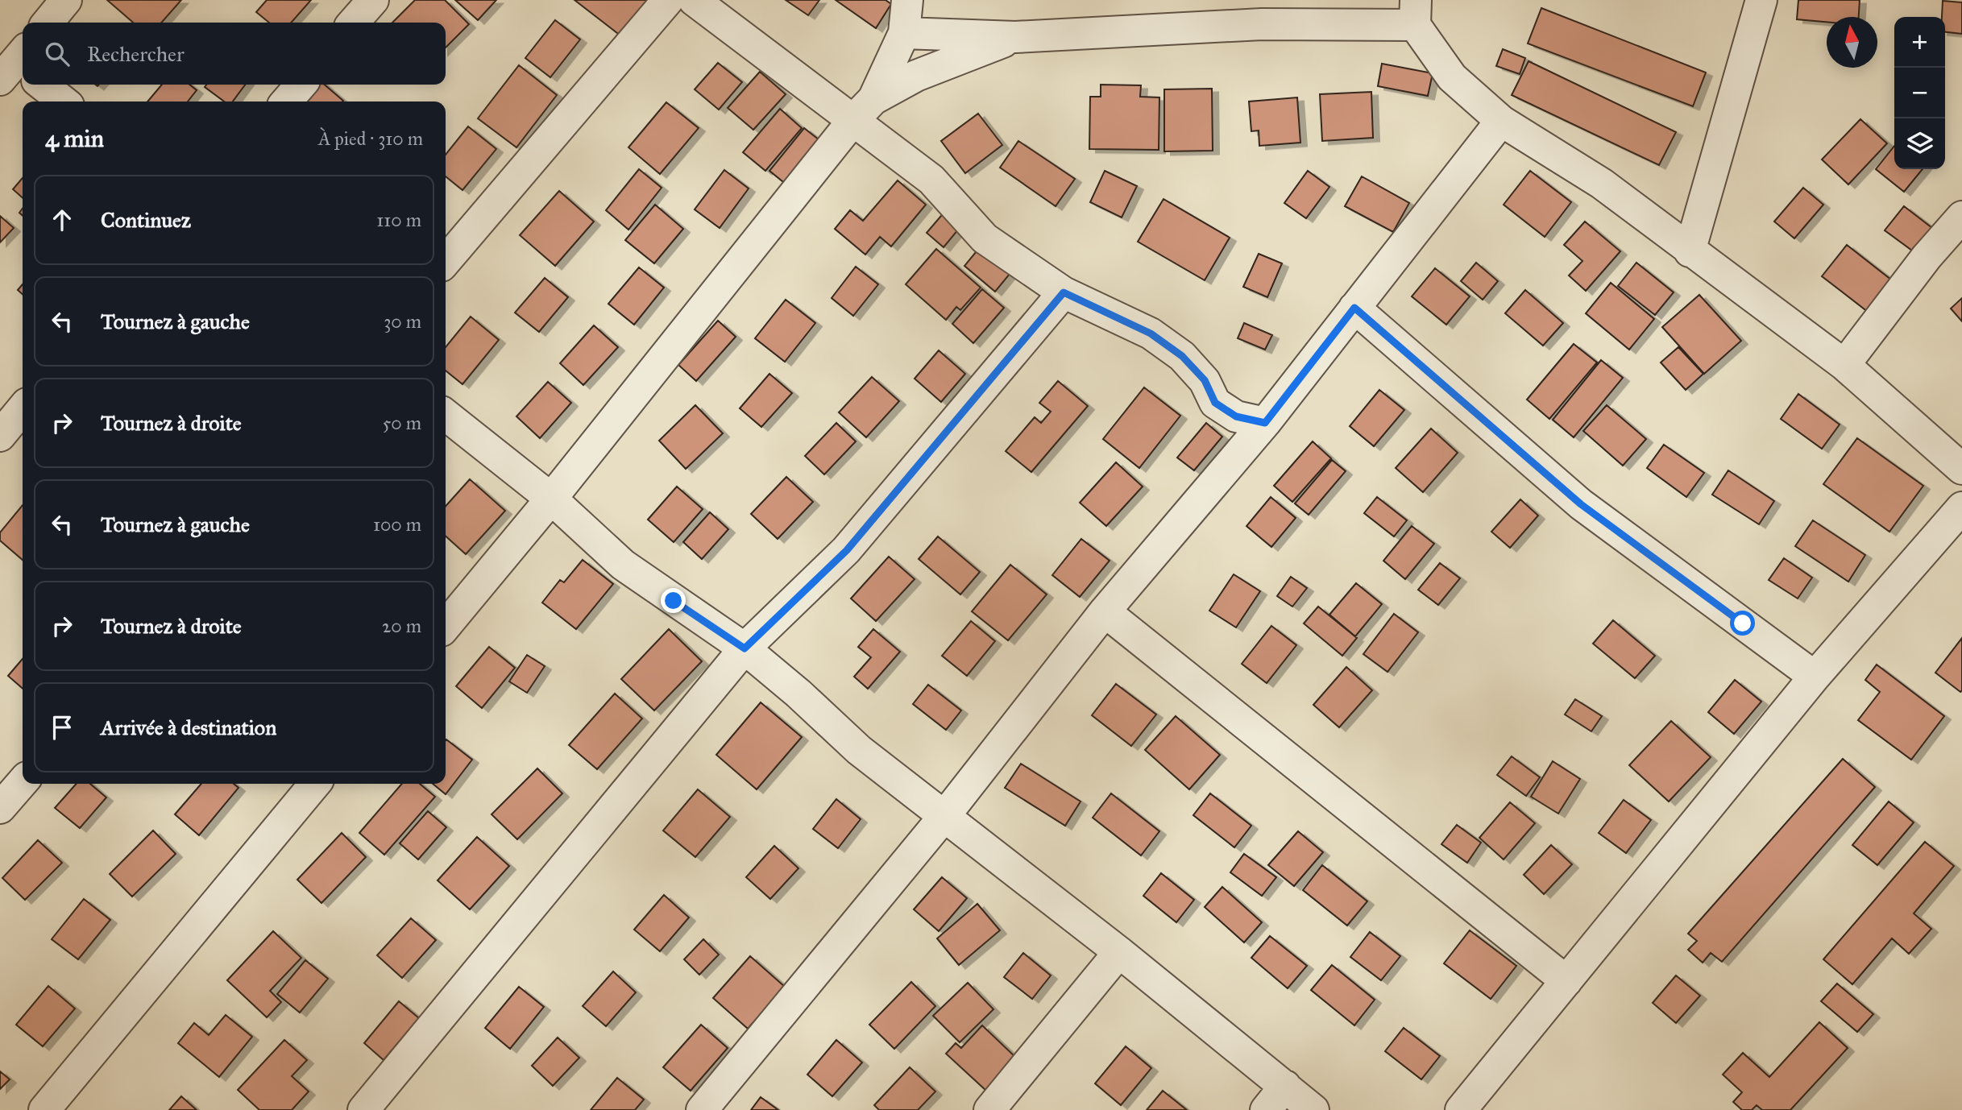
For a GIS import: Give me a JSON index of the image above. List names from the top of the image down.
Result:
{
  "north": "top",
  "page": {
    "map_buttons": ["+", "−"],
    "search": "Rechercher",
    "heading": ["4 min", "À pied · 310 m"],
    "list": [
      ["Continuez", "110 m"],
      ["Tournez à gauche", "30 m"],
      ["Tournez à droite", "50 m"],
      ["Tournez à gauche", "100 m"],
      ["Tournez à droite", "20 m"],
      "Arrivée à destination"
    ]
  }
}
